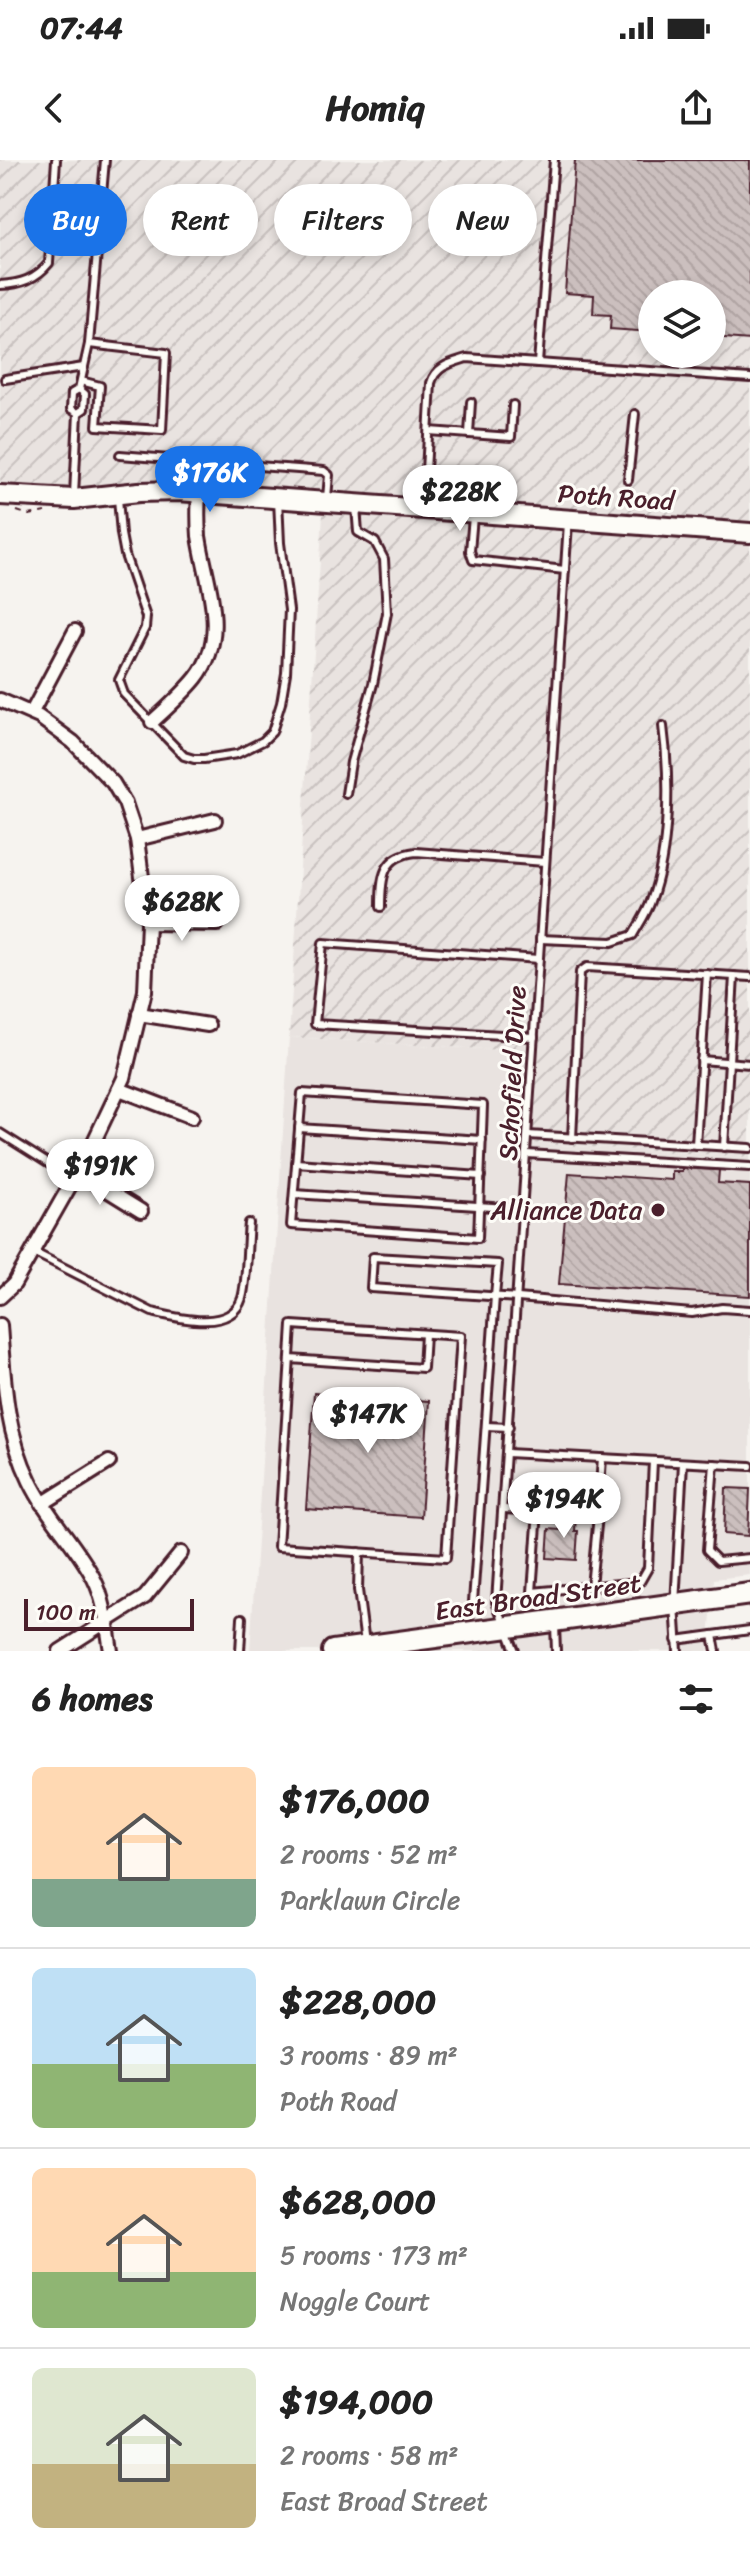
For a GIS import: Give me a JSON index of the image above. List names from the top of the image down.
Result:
{
  "streets": {
    "main road": ["East Broad Street"],
    "street": ["Poth Road"],
    "lane": ["Schofield Drive"]
  },
  "crossings": [
    ["Poth Road", "Schofield Drive"],
    ["Schofield Drive", "East Broad Street"]
  ],
  "places": ["Alliance Data"],
  "scale_bar": "100 m",
  "page": {
    "status": "07:44",
    "header": "Homiq",
    "chip": [
      "Buy",
      "Rent",
      "Filters",
      "New"
    ],
    "price": [
      "$176K",
      "$228K",
      "$628K",
      "$191K",
      "$147K",
      "$194K"
    ],
    "scale": "100 m",
    "heading": "6 homes",
    "list": [
      {
        "name": "$176,000",
        "note": "2 rooms · 52 m² · Parklawn Circle"
      },
      {
        "name": "$228,000",
        "note": "3 rooms · 89 m² · Poth Road"
      },
      {
        "name": "$628,000",
        "note": "5 rooms · 173 m² · Noggle Court"
      },
      {
        "name": "$194,000",
        "note": "2 rooms · 58 m² · East Broad Street"
      }
    ]
  }
}
